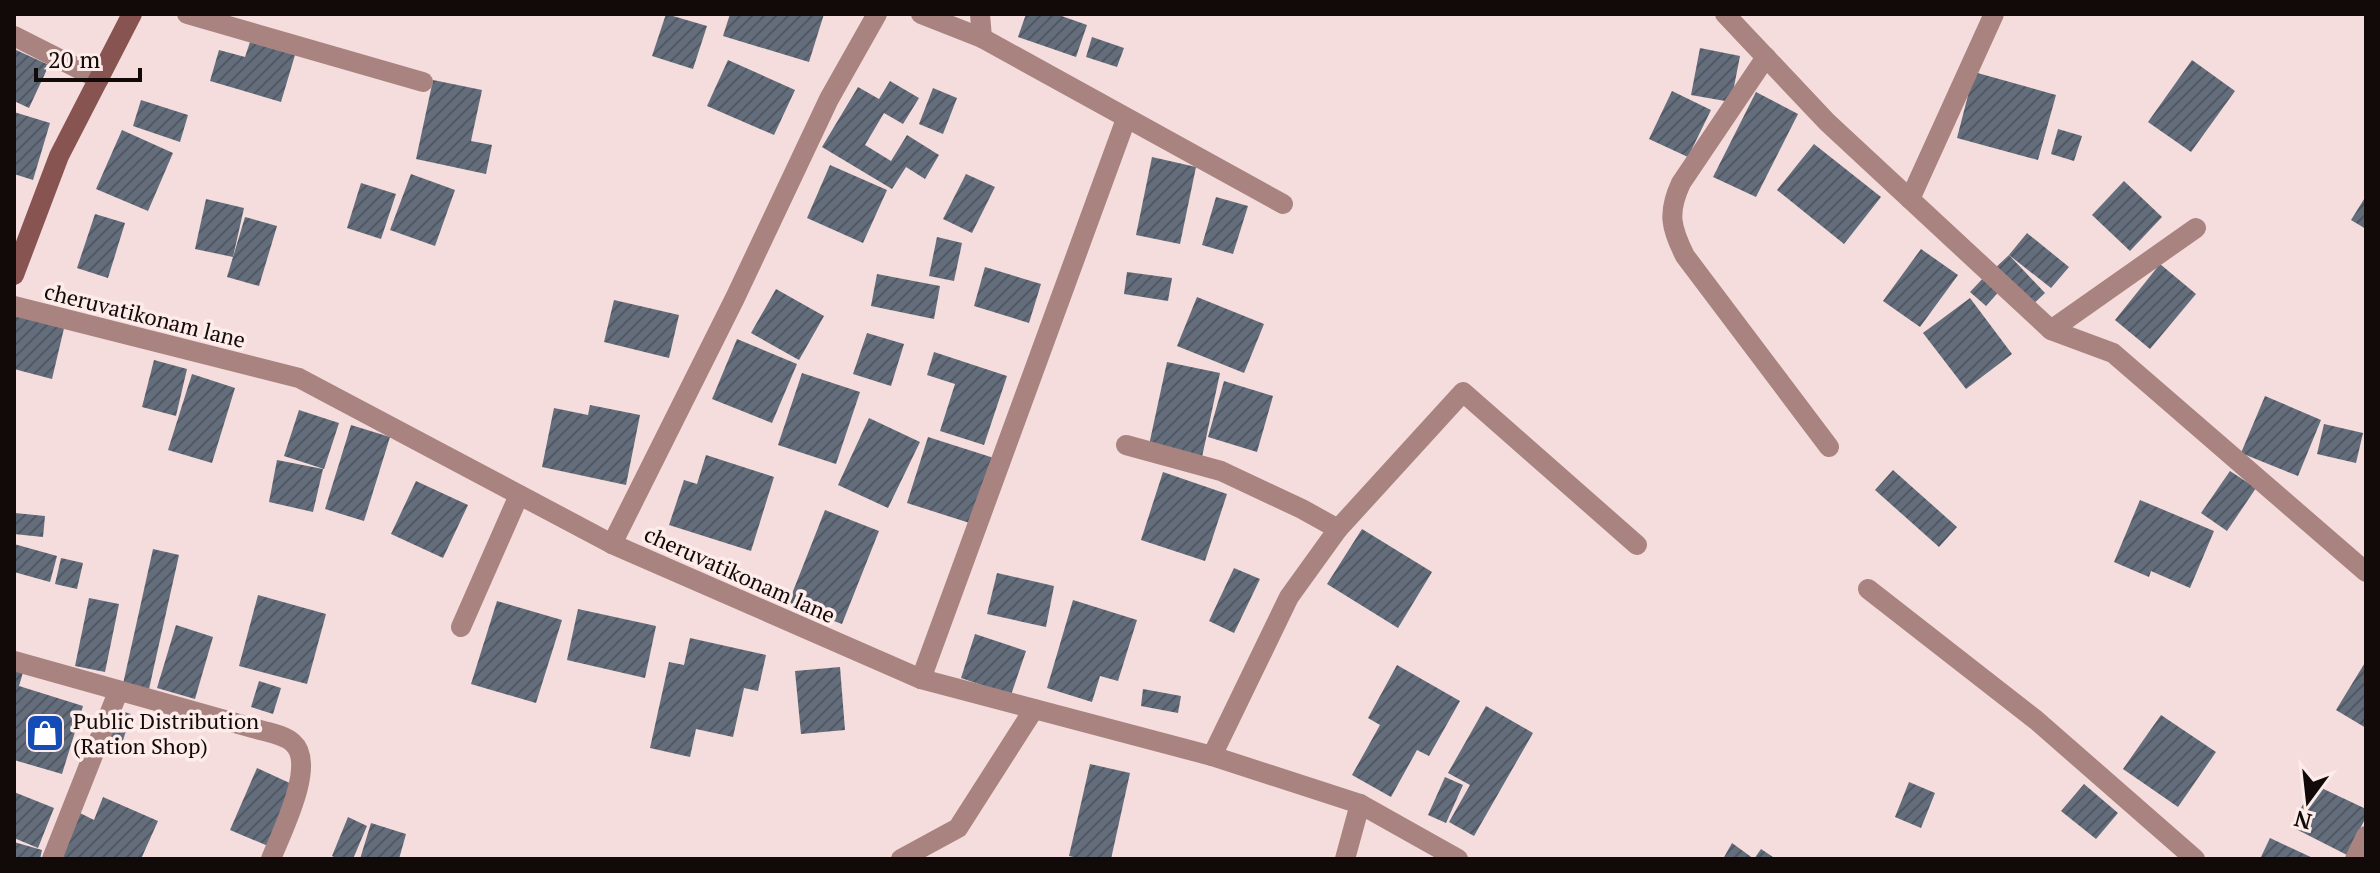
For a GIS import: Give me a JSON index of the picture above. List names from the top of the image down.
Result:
{
  "streets": {
    "street": ["cheruvatikonam lane"]
  },
  "places": {
    "shop": ["Public Distribution (Ration Shop)"]
  },
  "scale_bar": "20 m",
  "north": "bottom"
}
